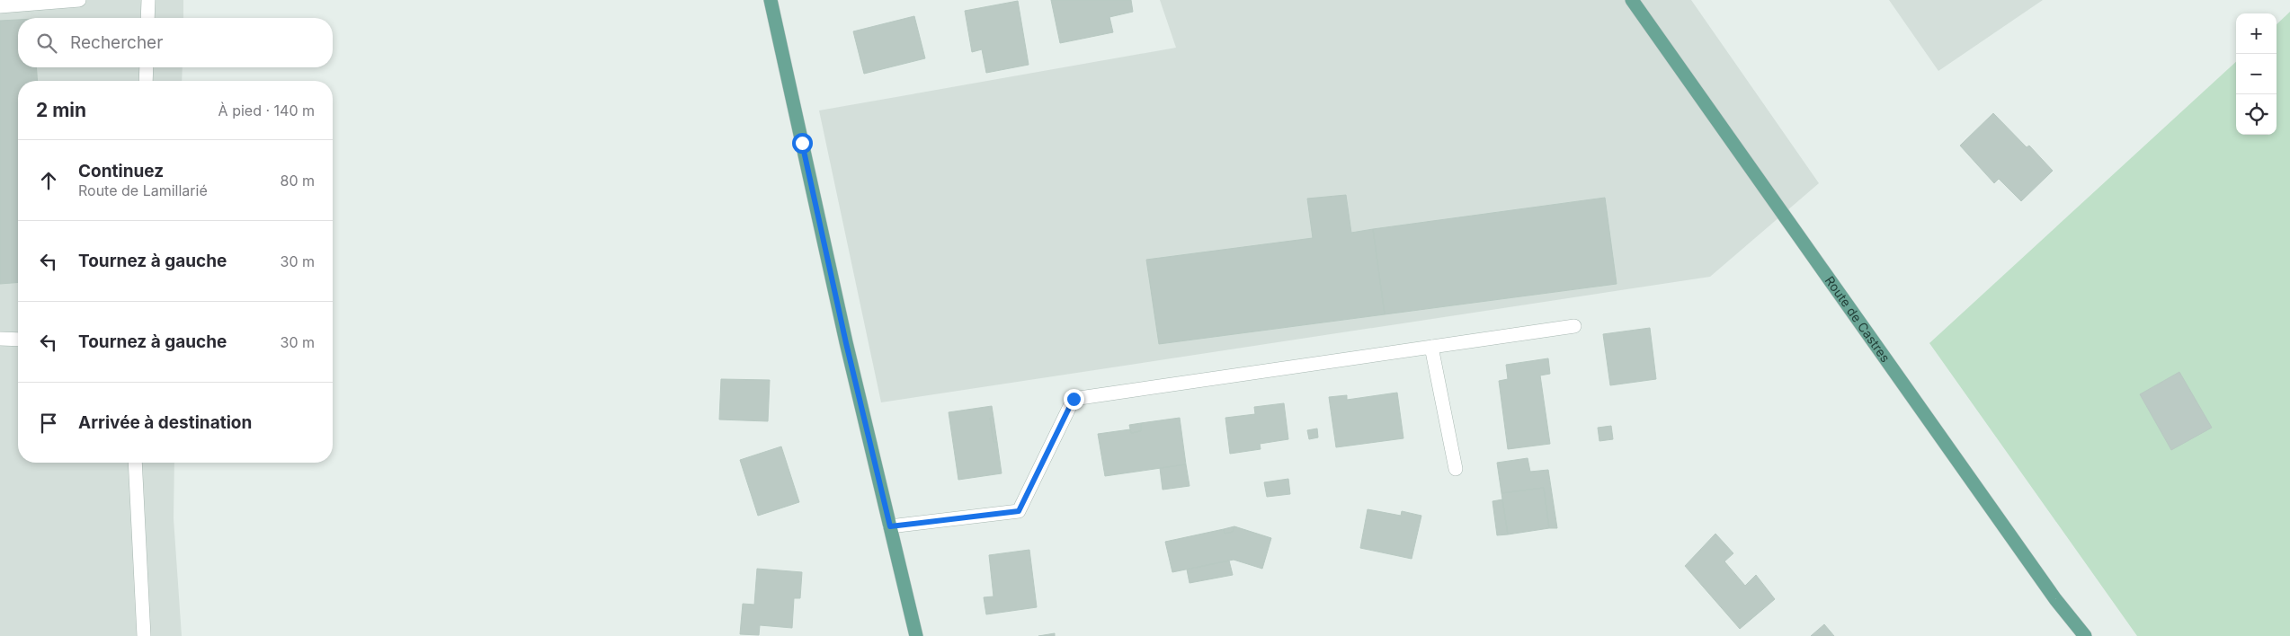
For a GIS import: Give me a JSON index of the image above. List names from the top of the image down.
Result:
{
  "streets": {
    "main road": ["Route de Castres"]
  },
  "page": {
    "map_buttons": ["+", "−"],
    "search": "Rechercher",
    "heading": ["2 min", "À pied · 140 m"],
    "list": [
      ["Continuez", "Route de Lamillarié", "80 m"],
      ["Tournez à gauche", "30 m"],
      ["Tournez à gauche", "30 m"],
      "Arrivée à destination"
    ]
  }
}
